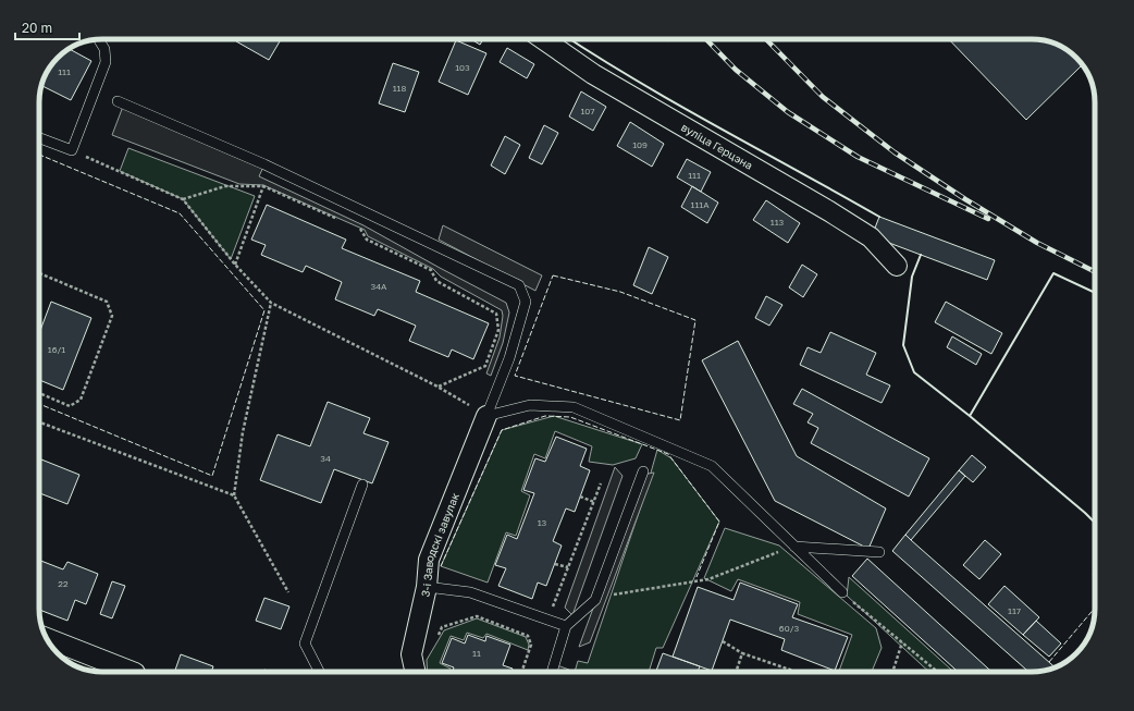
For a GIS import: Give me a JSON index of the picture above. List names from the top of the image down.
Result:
{
  "streets": {
    "street": ["вуліца Герцэна", "3-і Заводскі завулак"]
  },
  "house_numbers": [
    "103",
    "111",
    "118",
    "107",
    "109",
    "111",
    "111А",
    "113",
    "34А",
    "16/1",
    "34",
    "13",
    "22",
    "117",
    "60/3",
    "11"
  ],
  "scale_bar": "20 m"
}
